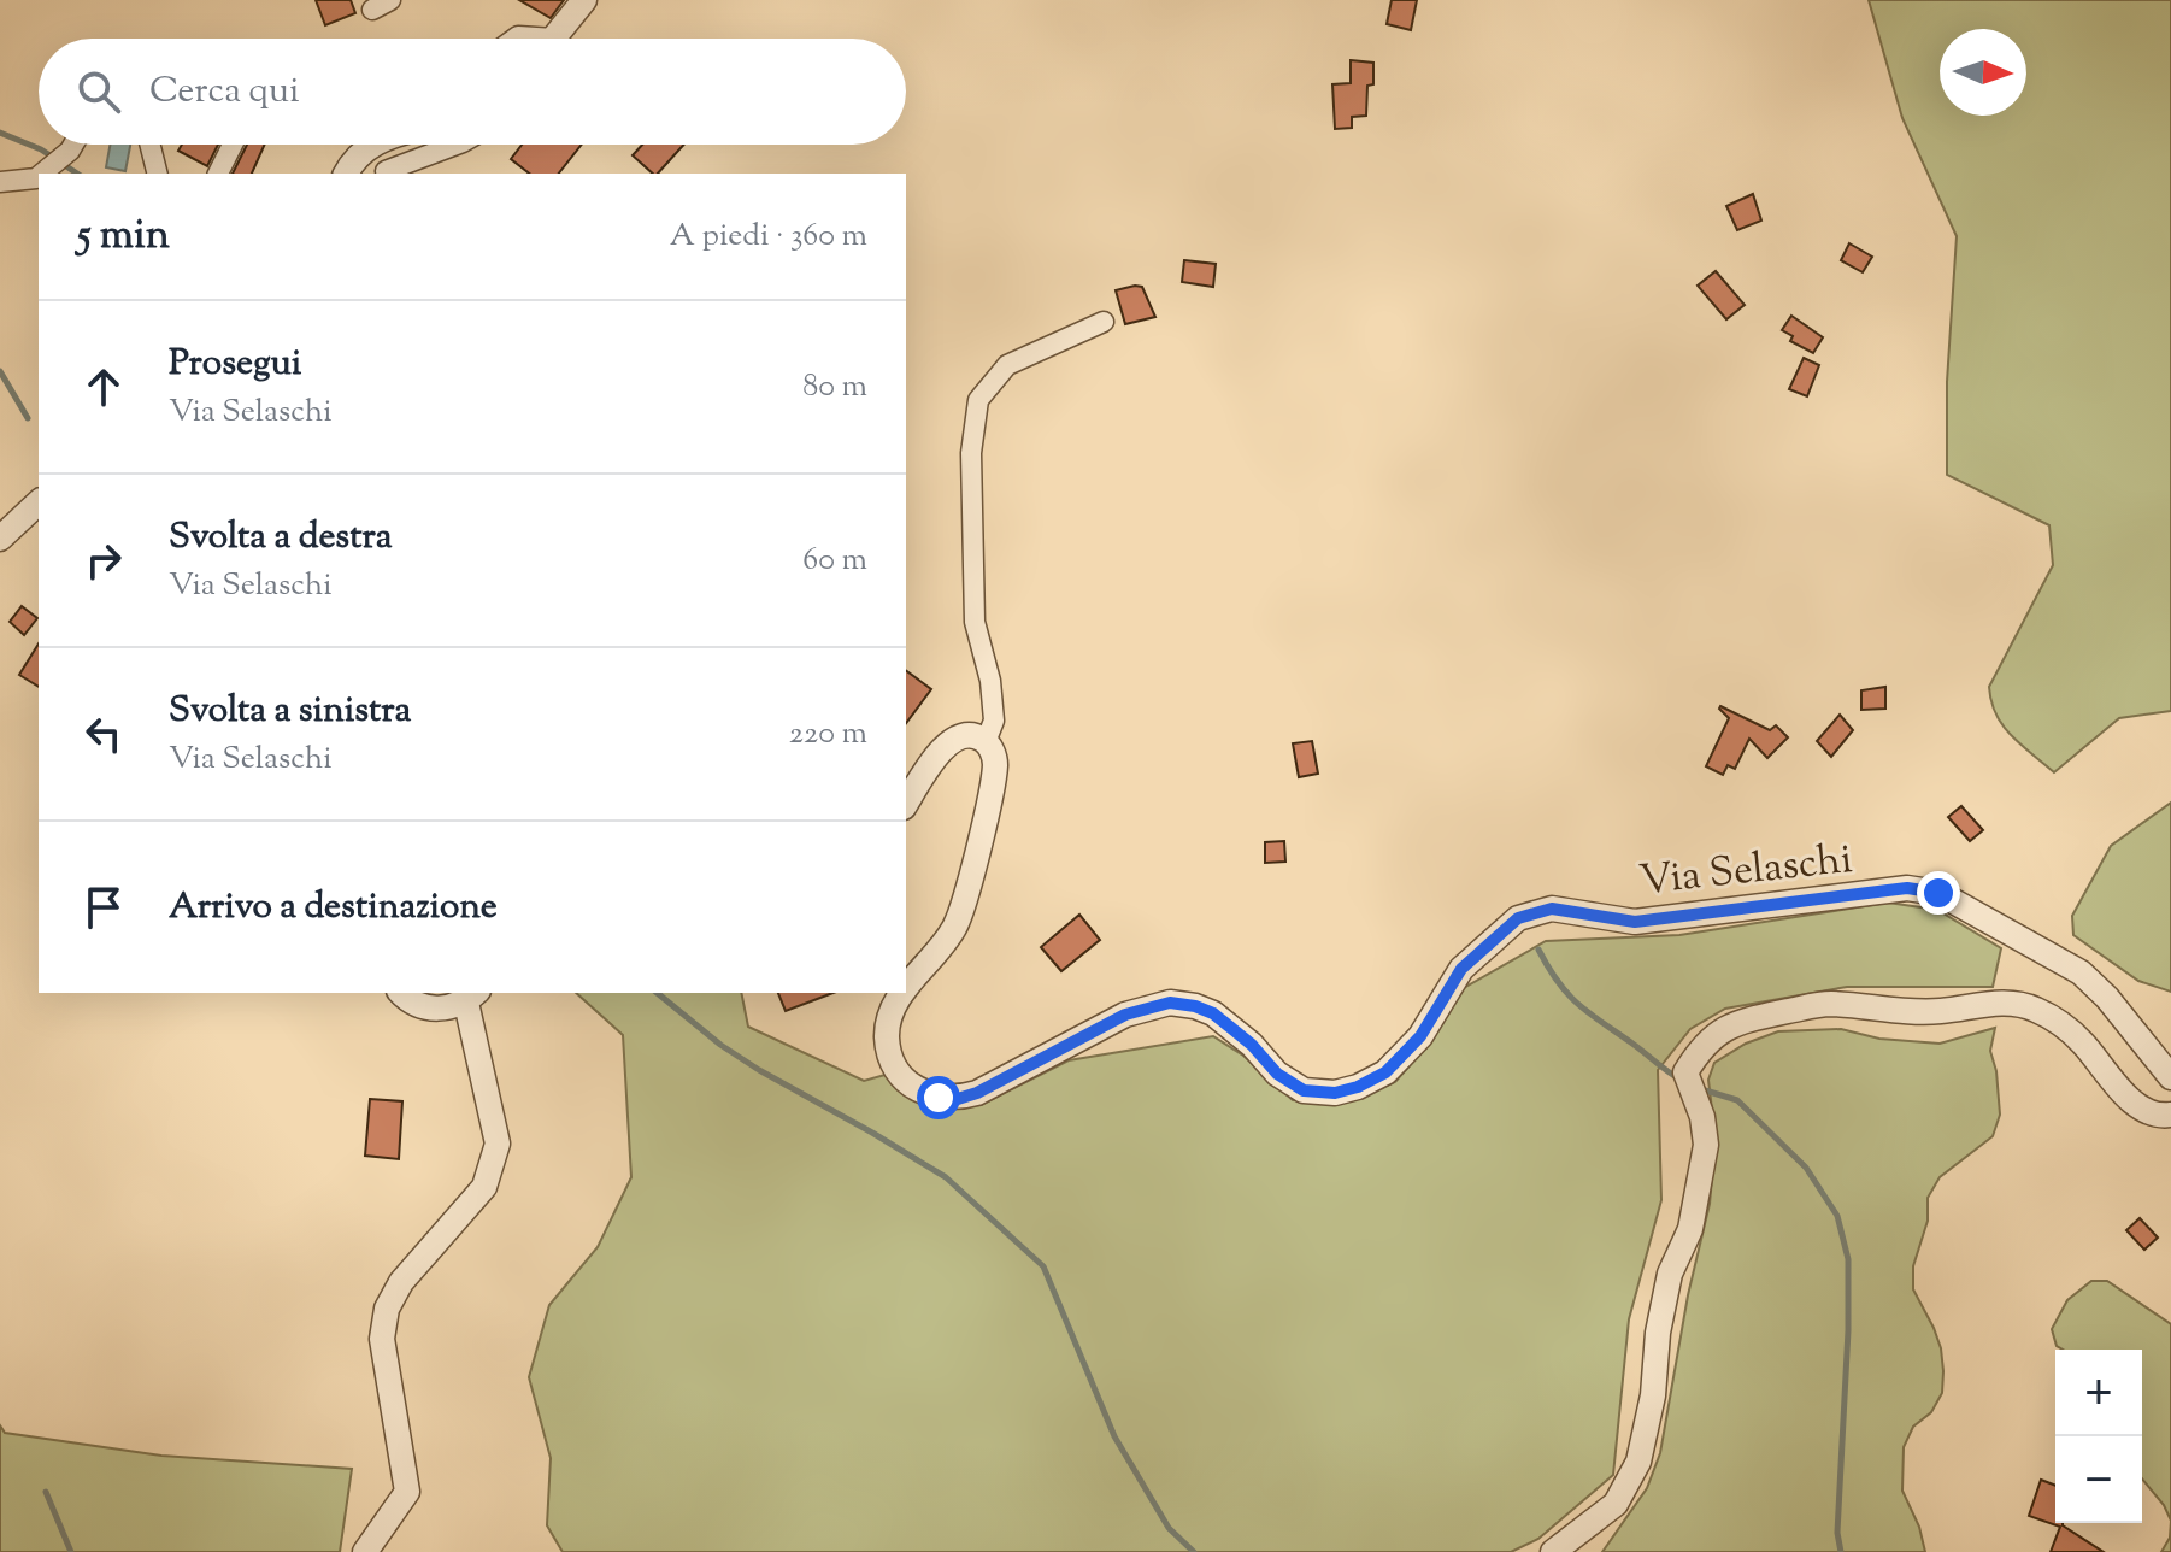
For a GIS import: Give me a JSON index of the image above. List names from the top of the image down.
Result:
{
  "streets": {
    "street": ["Via Selaschi"]
  },
  "north": "right",
  "page": {
    "search": "Cerca qui",
    "heading": ["5 min", "A piedi · 360 m"],
    "list": [
      ["Prosegui", "Via Selaschi", "80 m"],
      ["Svolta a destra", "Via Selaschi", "60 m"],
      ["Svolta a sinistra", "Via Selaschi", "220 m"],
      "Arrivo a destinazione"
    ],
    "map_buttons": ["+", "−"]
  }
}
